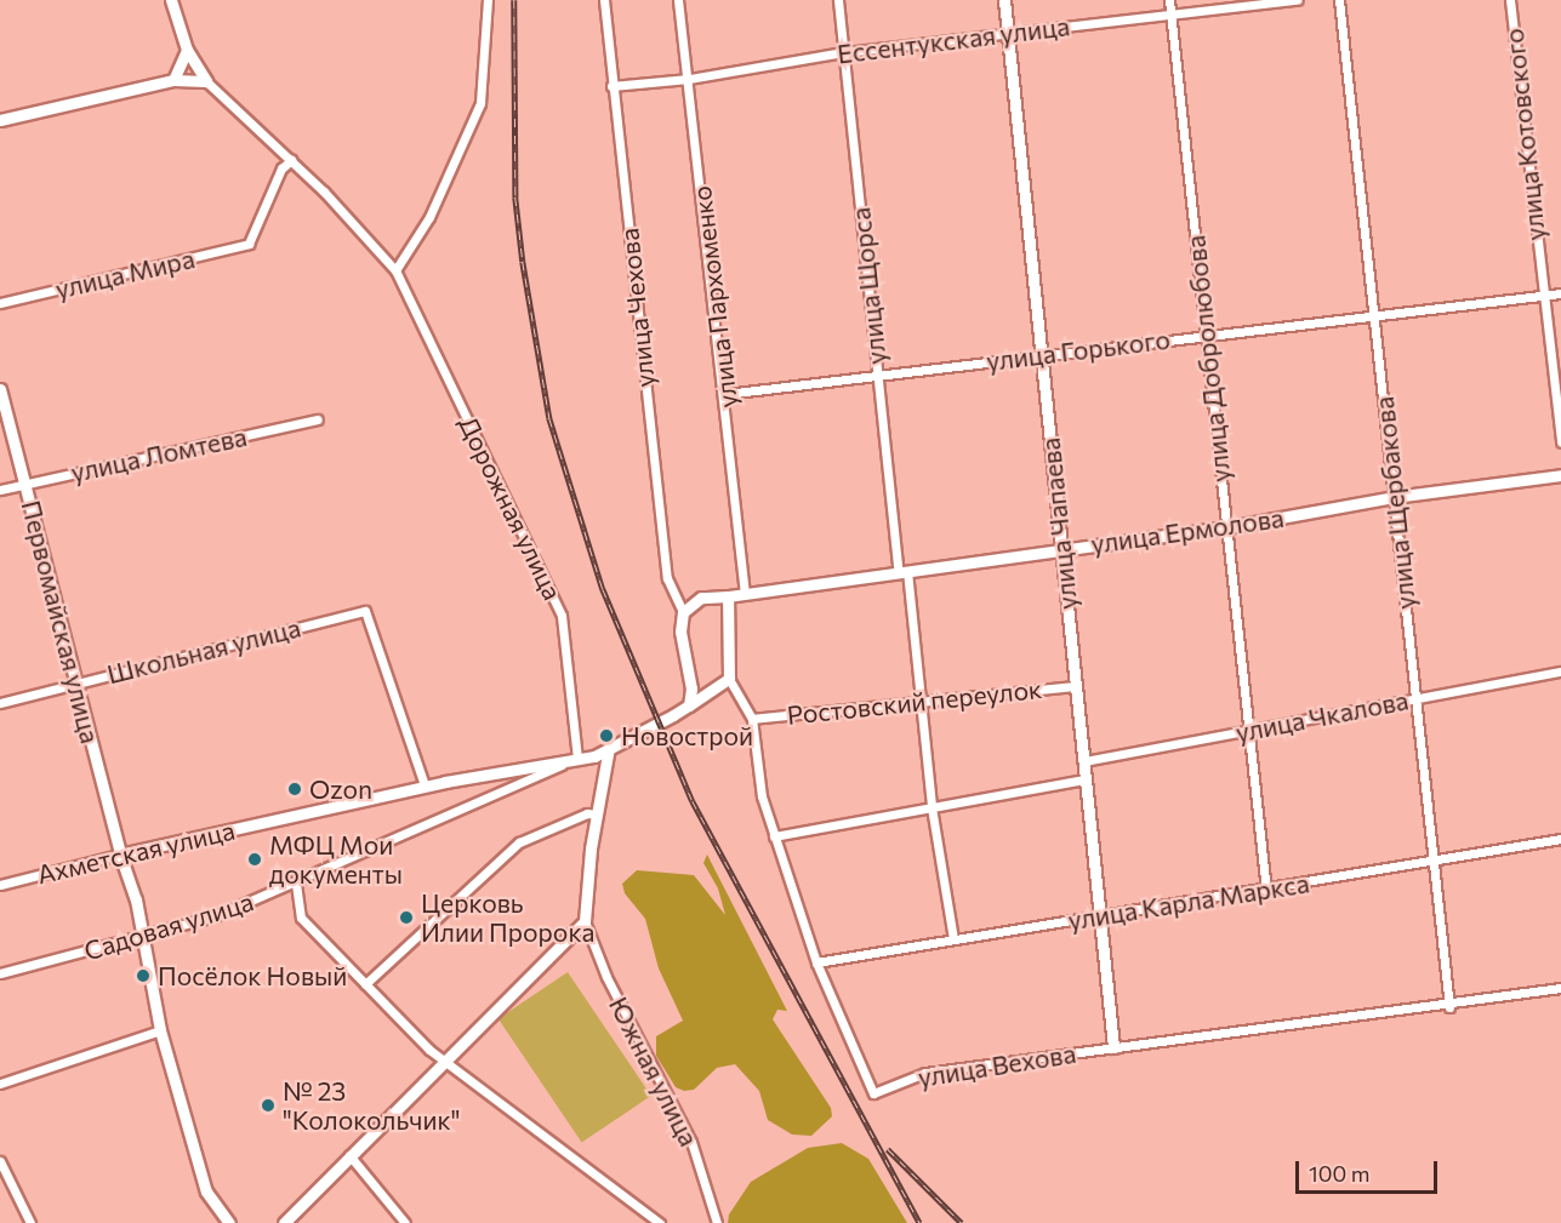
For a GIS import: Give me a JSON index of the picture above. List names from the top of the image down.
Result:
{
  "streets": {
    "street": [
      "Ессентукская улица",
      "улица Котовского",
      "улица Мира",
      "улица Щорса",
      "улица Пархоменко",
      "улица Чехова",
      "улица Горького",
      "улица Добролюбова",
      "улица Ломтева",
      "улица Щербакова",
      "Дорожная улица",
      "улица Чапаева",
      "улица Ермолова",
      "Первомайская улица",
      "Школьная улица",
      "Ростовский переулок",
      "улица Чкалова",
      "Ахметская улица",
      "улица Карла Маркса",
      "Садовая улица",
      "улица Вехова",
      "Южная улица"
    ]
  },
  "crossings": [
    ["Ессентукская улица", "улица Щорса"],
    ["Ессентукская улица", "улица Пархоменко"],
    ["Ессентукская улица", "улица Чехова"],
    ["Ессентукская улица", "улица Добролюбова"],
    ["Ессентукская улица", "улица Чапаева"],
    ["улица Котовского", "улица Горького"],
    ["улица Мира", "Дорожная улица"],
    ["улица Щорса", "улица Горького"],
    ["улица Щорса", "улица Ермолова"],
    ["улица Щорса", "Ростовский переулок"],
    ["улица Щорса", "улица Карла Маркса"],
    ["улица Пархоменко", "улица Горького"],
    ["улица Пархоменко", "улица Ермолова"],
    ["улица Чехова", "улица Ермолова"],
    ["улица Горького", "улица Добролюбова"],
    ["улица Горького", "улица Щербакова"],
    ["улица Горького", "улица Чапаева"],
    ["улица Добролюбова", "улица Ермолова"],
    ["улица Добролюбова", "улица Чкалова"],
    ["улица Добролюбова", "улица Карла Маркса"],
    ["улица Ломтева", "Первомайская улица"],
    ["улица Щербакова", "улица Ермолова"],
    ["улица Щербакова", "улица Чкалова"],
    ["улица Щербакова", "улица Карла Маркса"],
    ["улица Щербакова", "улица Вехова"],
    ["Дорожная улица", "Ахметская улица"],
    ["Дорожная улица", "Садовая улица"],
    ["улица Чапаева", "улица Ермолова"],
    ["улица Чапаева", "Ростовский переулок"],
    ["улица Чапаева", "улица Чкалова"],
    ["улица Чапаева", "улица Карла Маркса"],
    ["улица Чапаева", "улица Вехова"],
    ["Первомайская улица", "Школьная улица"],
    ["Первомайская улица", "Ахметская улица"],
    ["Первомайская улица", "Садовая улица"],
    ["Школьная улица", "Ахметская улица"],
    ["Ростовский переулок", "улица Вехова"],
    ["Ахметская улица", "Садовая улица"],
    ["Ахметская улица", "улица Вехова"],
    ["улица Карла Маркса", "улица Вехова"]
  ],
  "places": [
    "Новострой",
    "Ozon",
    "МФЦ Мои документы",
    "Церковь Илии Пророка",
    "Посёлок Новый",
    "№ 23 \"Колокольчик\""
  ],
  "scale_bar": "100 m"
}
